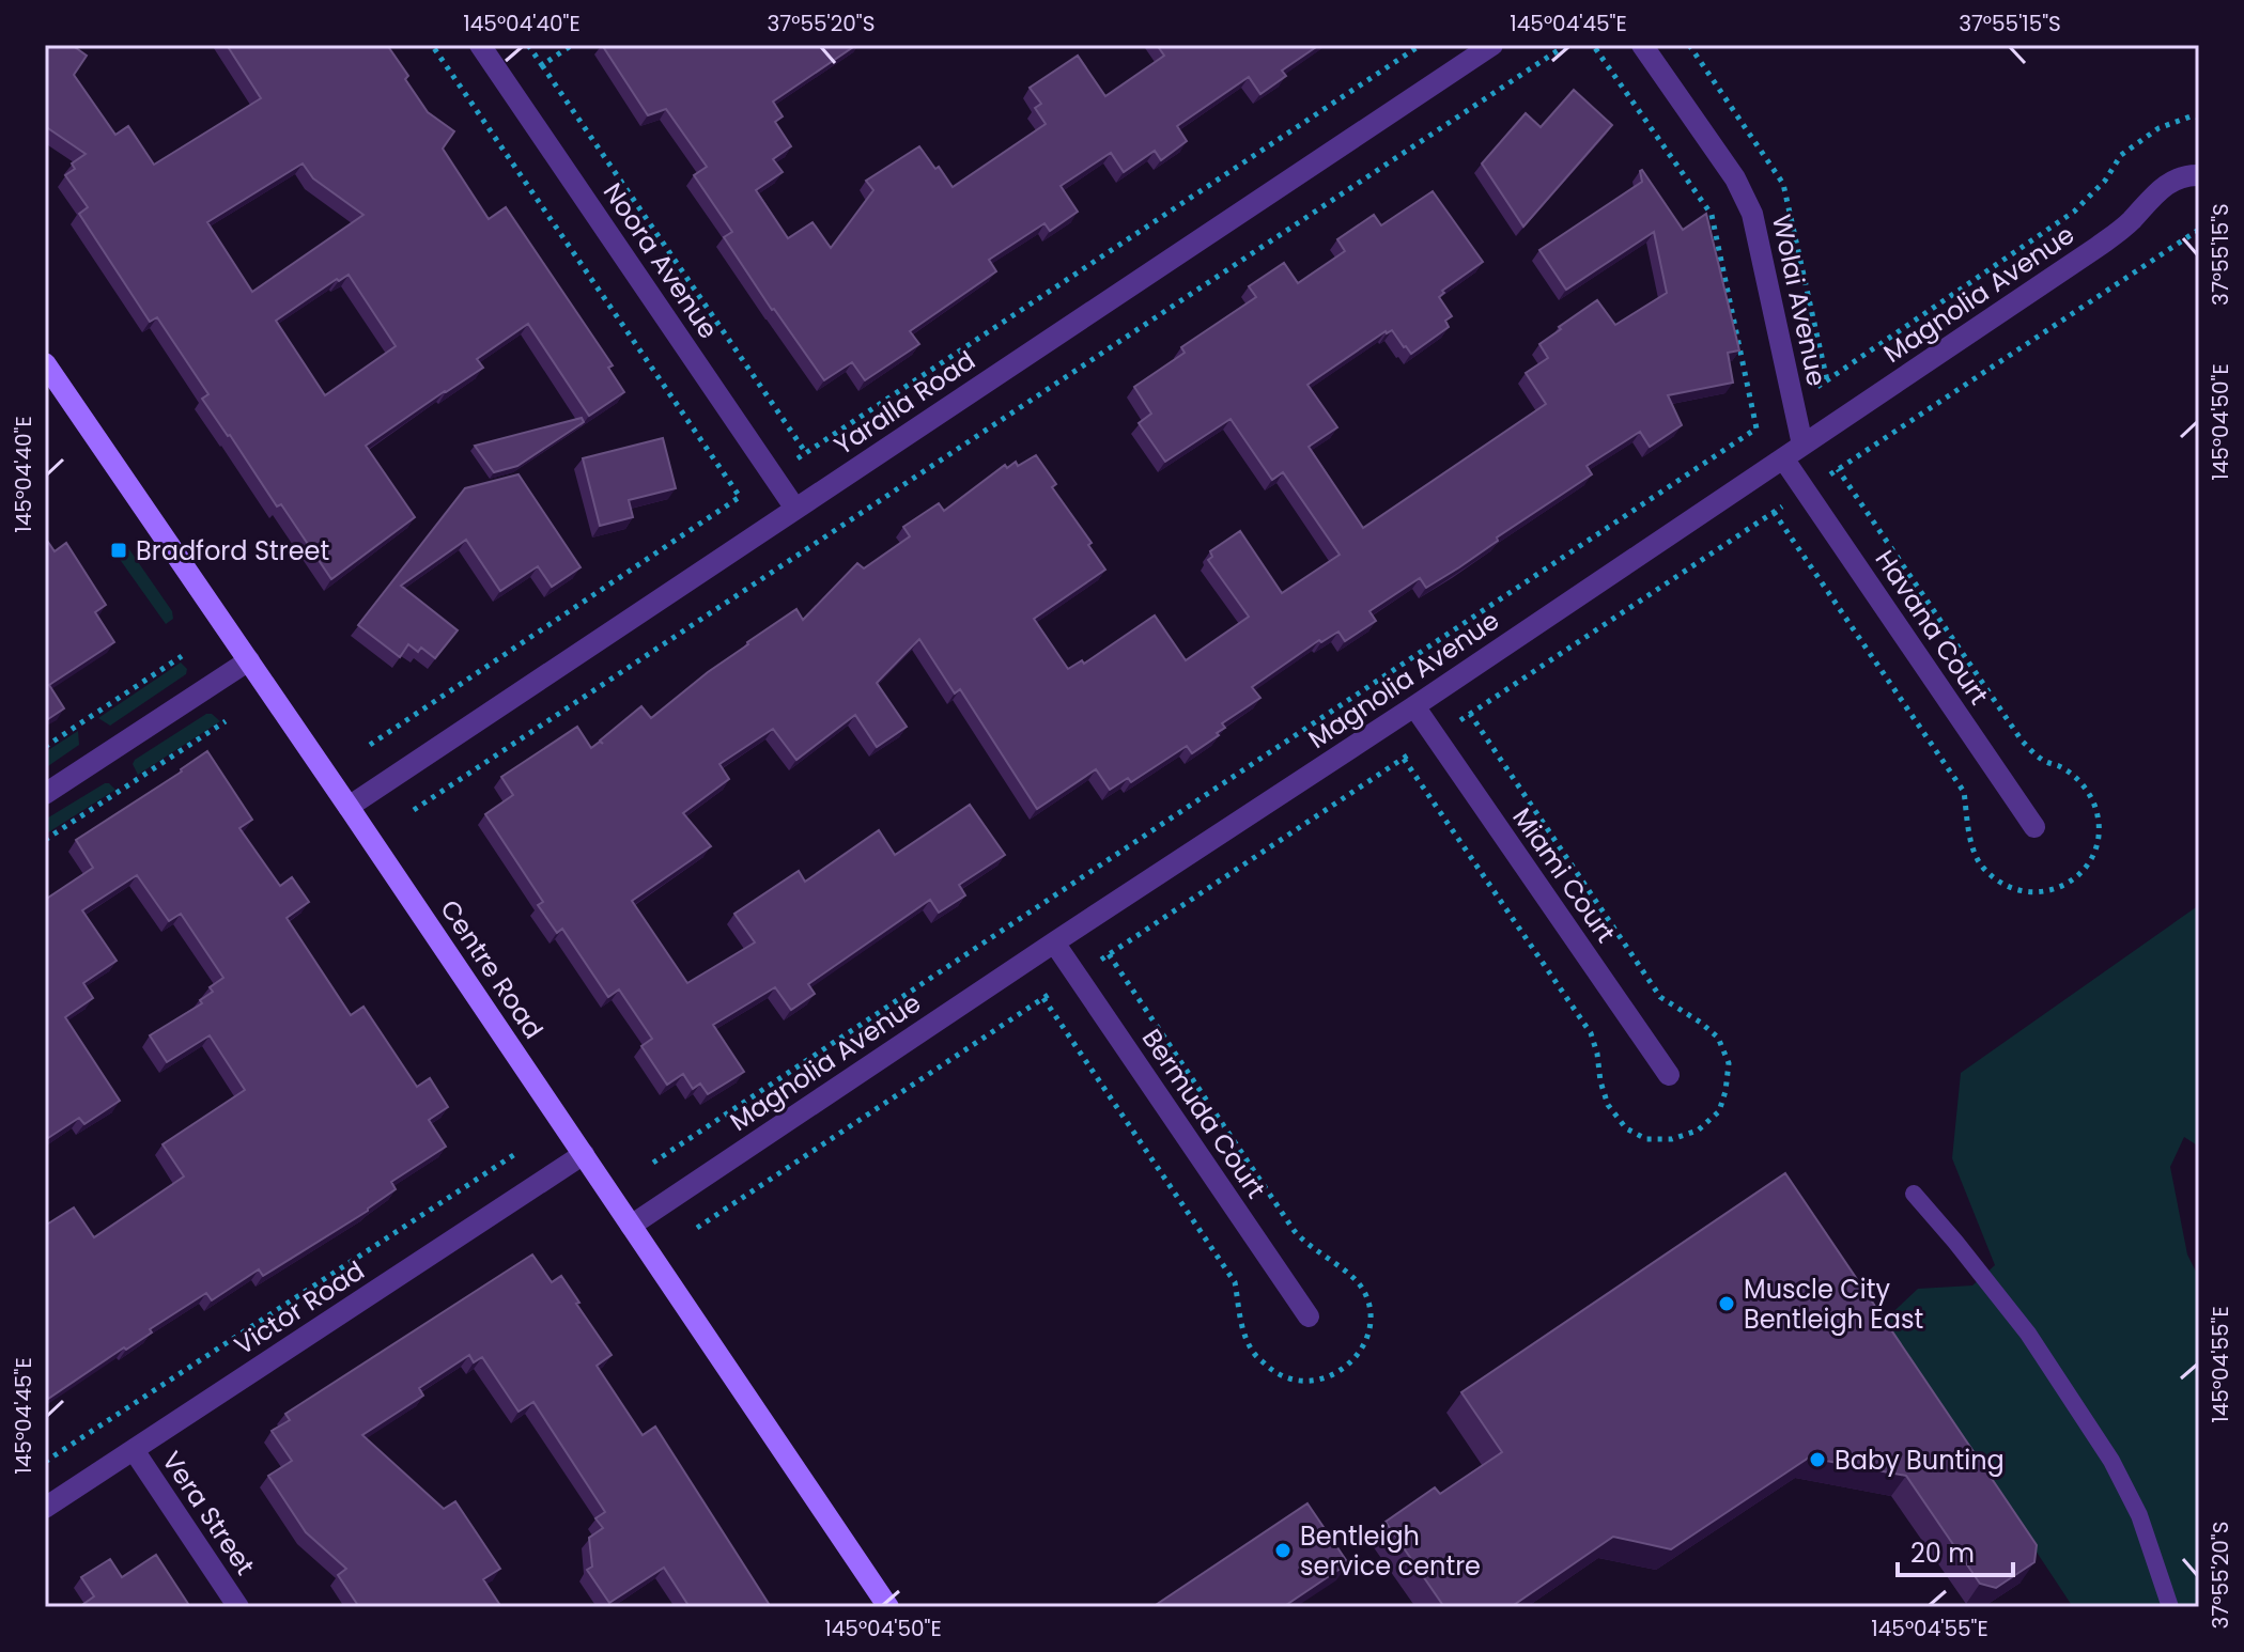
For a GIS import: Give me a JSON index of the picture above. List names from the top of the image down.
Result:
{
  "streets": {
    "main road": ["Centre Road"],
    "street": [
      "Noora Avenue",
      "Magnolia Avenue",
      "Wolai Avenue",
      "Yaralla Road",
      "Havana Court",
      "Miami Court",
      "Bermuda Court",
      "Victor Road",
      "Vera Street"
    ]
  },
  "crossings": [
    ["Noora Avenue", "Yaralla Road"],
    ["Magnolia Avenue", "Wolai Avenue"],
    ["Magnolia Avenue", "Havana Court"],
    ["Magnolia Avenue", "Miami Court"],
    ["Magnolia Avenue", "Centre Road"],
    ["Magnolia Avenue", "Bermuda Court"],
    ["Yaralla Road", "Centre Road"],
    ["Centre Road", "Victor Road"],
    ["Victor Road", "Vera Street"]
  ],
  "places": {
    "transit": ["Bradford Street"],
    "other": ["Muscle City Bentleigh East", "Baby Bunting", "Bentleigh service centre"]
  },
  "scale_bar": "20 m",
  "coordinates": [
    "145°04'40\"E",
    "37°55'20\"S",
    "145°04'45\"E",
    "37°55'15\"S",
    "145°04'50\"E",
    "145°04'55\"E"
  ]
}
